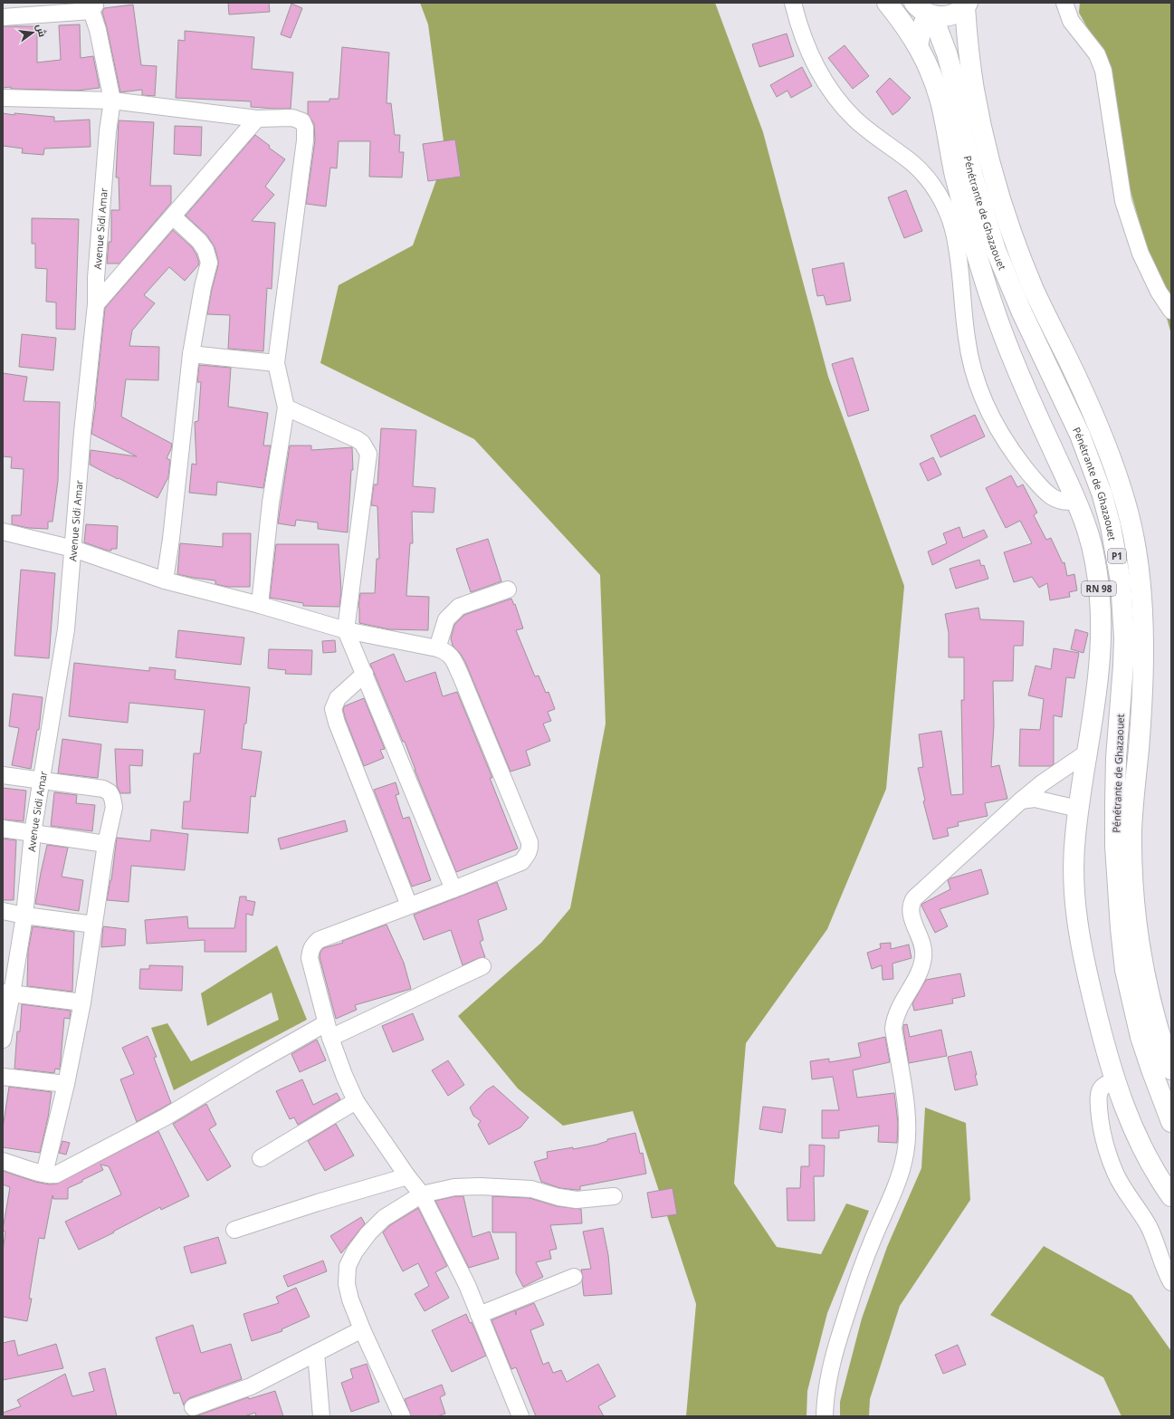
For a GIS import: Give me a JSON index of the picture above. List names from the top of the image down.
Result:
{
  "streets": {
    "main road": ["Pénétrante de Ghazaouet", "P1", "RN 98"],
    "street": ["Avenue Sidi Amar"]
  },
  "north": "right"
}
